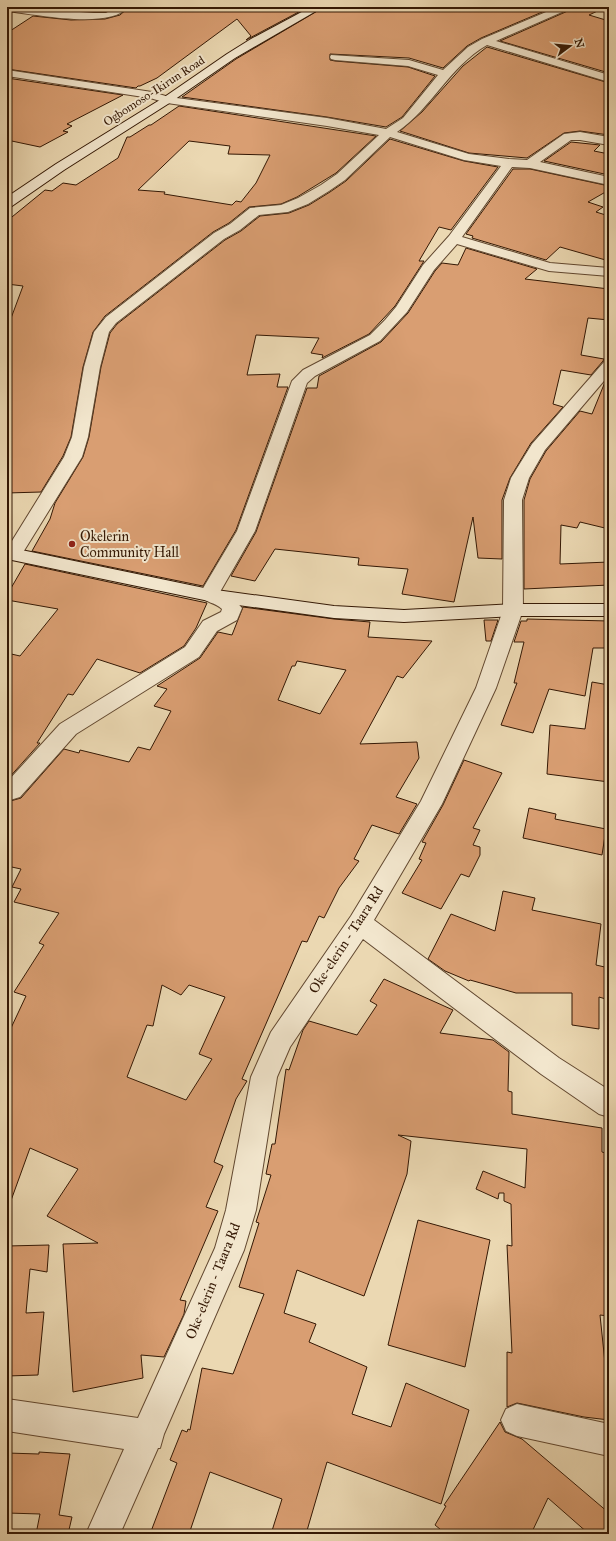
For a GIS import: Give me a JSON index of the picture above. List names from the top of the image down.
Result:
{
  "streets": {
    "street": ["Ogbomoso-Ikirun Road", "Oke-elerin - Taara Rd"]
  },
  "places": ["Okelerin Community Hall"],
  "north": "right"
}
